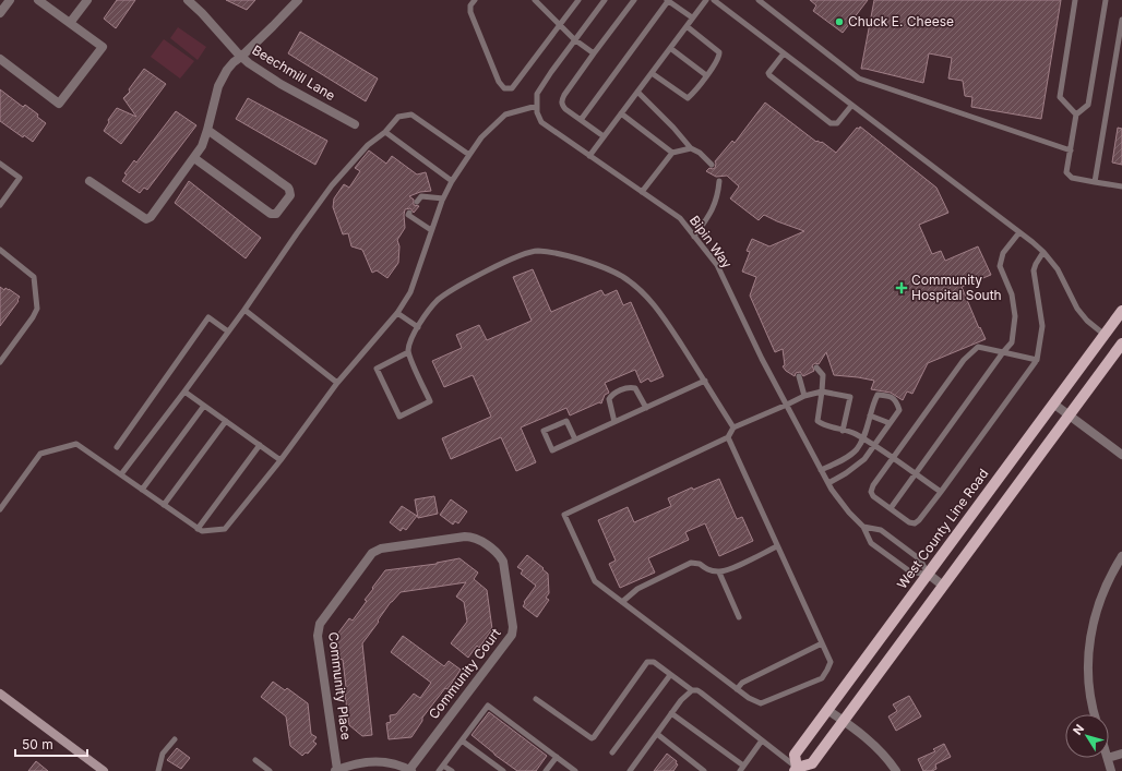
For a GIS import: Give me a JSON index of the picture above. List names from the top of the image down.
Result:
{
  "streets": {
    "main road": ["West County Line Road"],
    "street": ["Beechmill Lane", "Community Court", "Community Place"],
    "lane": ["Bipin Way"]
  },
  "crossings": [
    ["Bipin Way", "West County Line Road"],
    ["Community Court", "Community Place"]
  ],
  "places": {
    "other": ["Chuck E. Cheese"],
    "health": ["Community Hospital South"]
  },
  "scale_bar": "50 m",
  "north": "top left"
}
